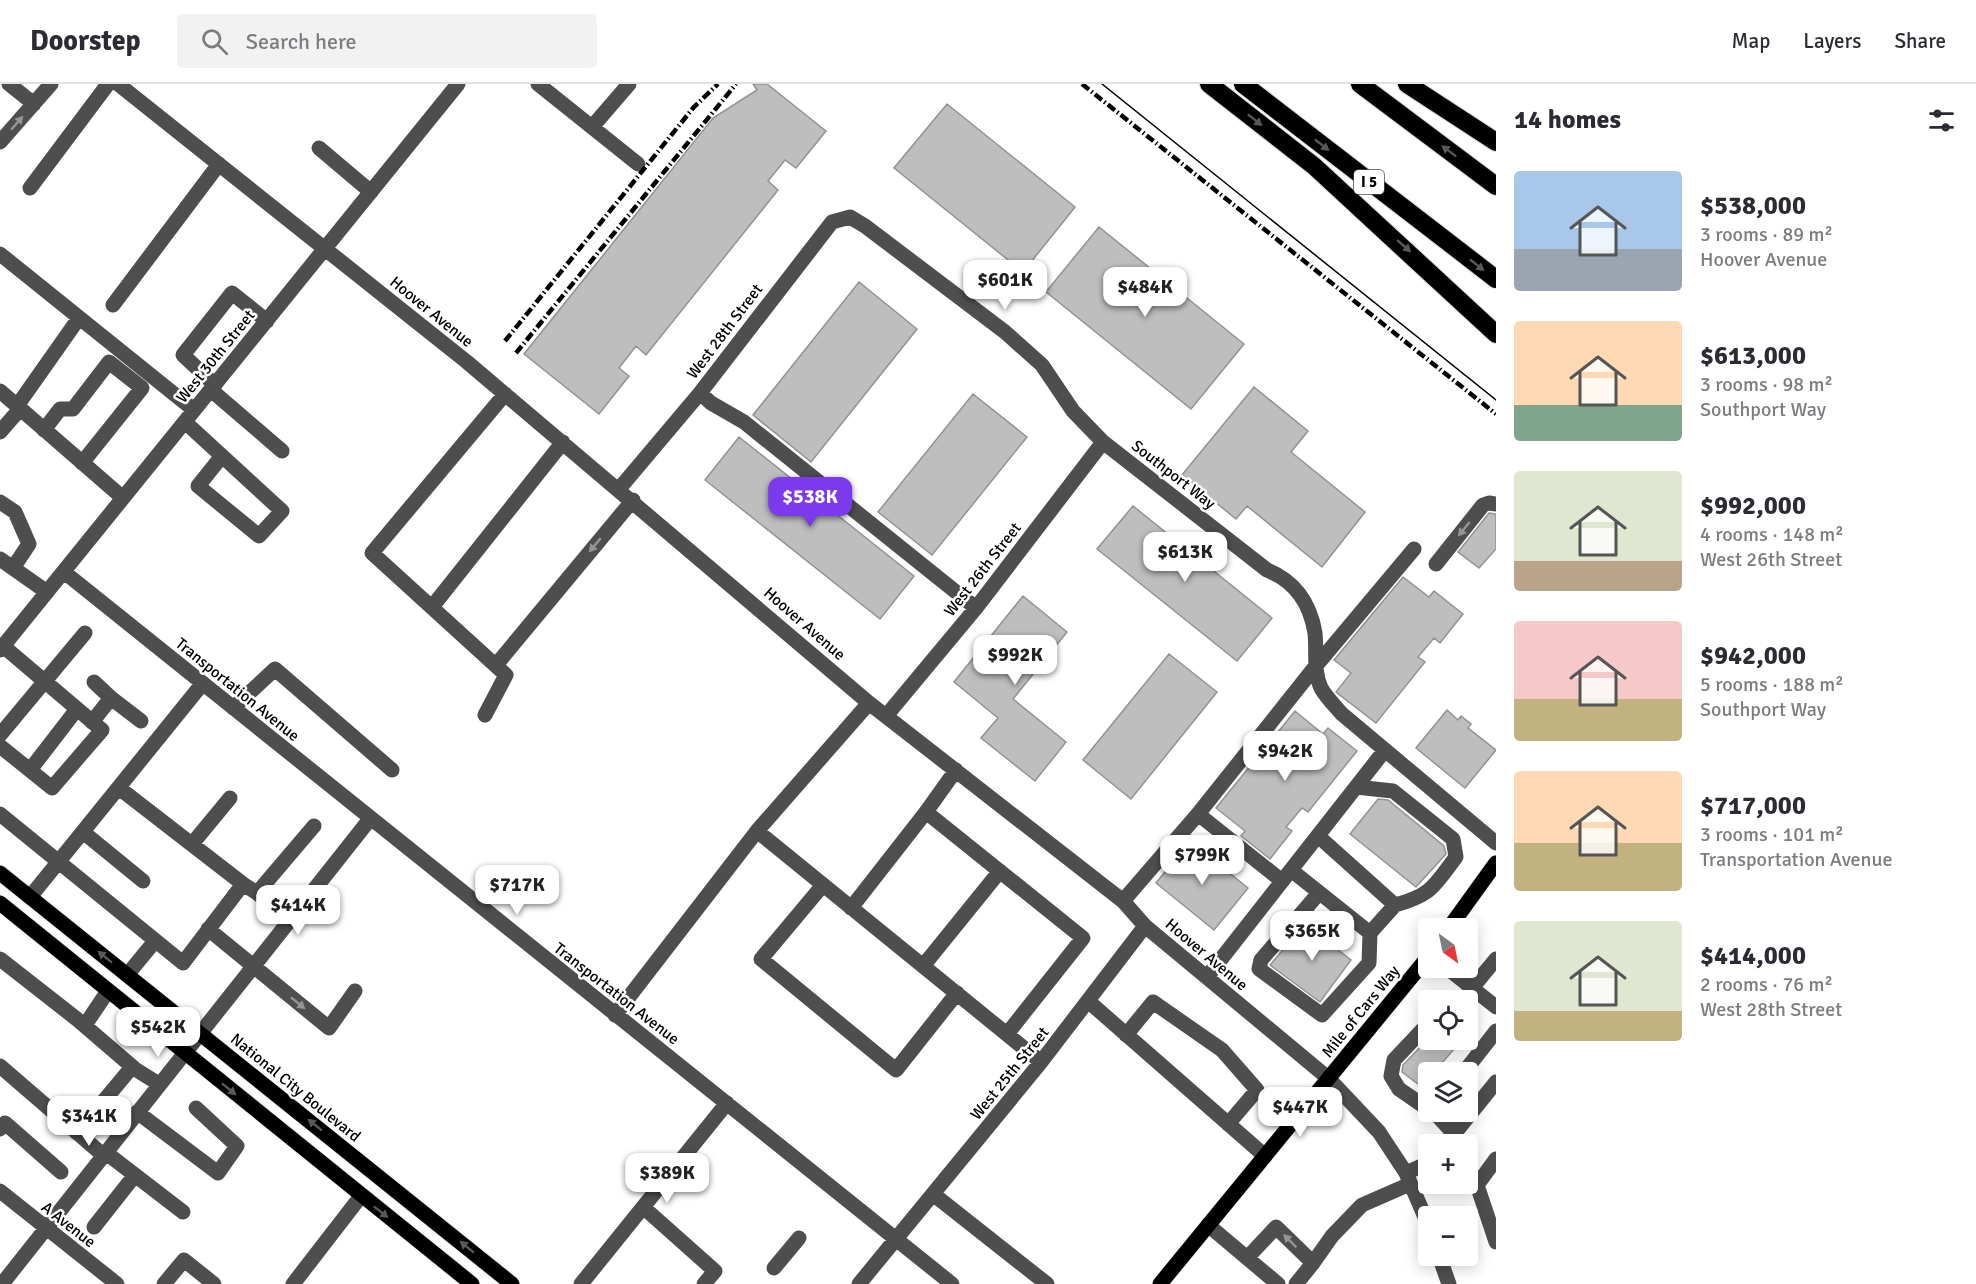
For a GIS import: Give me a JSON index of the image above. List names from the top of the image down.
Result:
{
  "streets": {
    "highway": ["I 5"],
    "main road": ["Mile of Cars Way", "National City Boulevard"],
    "street": [
      "Hoover Avenue",
      "West 28th Street",
      "West 30th Street",
      "Southport Way",
      "West 26th Street",
      "Transportation Avenue",
      "West 25th Street",
      "A Avenue"
    ]
  },
  "crossings": [
    ["Hoover Avenue", "West 28th Street"],
    ["Hoover Avenue", "West 30th Street"],
    ["Hoover Avenue", "West 26th Street"],
    ["Hoover Avenue", "Mile of Cars Way"],
    ["Hoover Avenue", "West 25th Street"],
    ["West 28th Street", "Southport Way"],
    ["West 30th Street", "Transportation Avenue"],
    ["Southport Way", "West 26th Street"],
    ["Transportation Avenue", "West 25th Street"]
  ],
  "north": "bottom right",
  "page": {
    "header": "Doorstep",
    "search": "Search here",
    "nav": ["Map", "Layers", "Share"],
    "heading": "14 homes",
    "list": [
      {
        "name": "$538,000",
        "note": "3 rooms · 89 m² · Hoover Avenue"
      },
      {
        "name": "$613,000",
        "note": "3 rooms · 98 m² · Southport Way"
      },
      {
        "name": "$992,000",
        "note": "4 rooms · 148 m² · West 26th Street"
      },
      {
        "name": "$942,000",
        "note": "5 rooms · 188 m² · Southport Way"
      },
      {
        "name": "$717,000",
        "note": "3 rooms · 101 m² · Transportation Avenue"
      },
      {
        "name": "$414,000",
        "note": "2 rooms · 76 m² · West 28th Street"
      }
    ],
    "price": [
      "$601K",
      "$484K",
      "$538K",
      "$613K",
      "$992K",
      "$942K",
      "$799K",
      "$717K",
      "$414K",
      "$365K",
      "$542K",
      "$447K",
      "$341K",
      "$389K"
    ],
    "map_buttons": ["+", "−"]
  }
}
